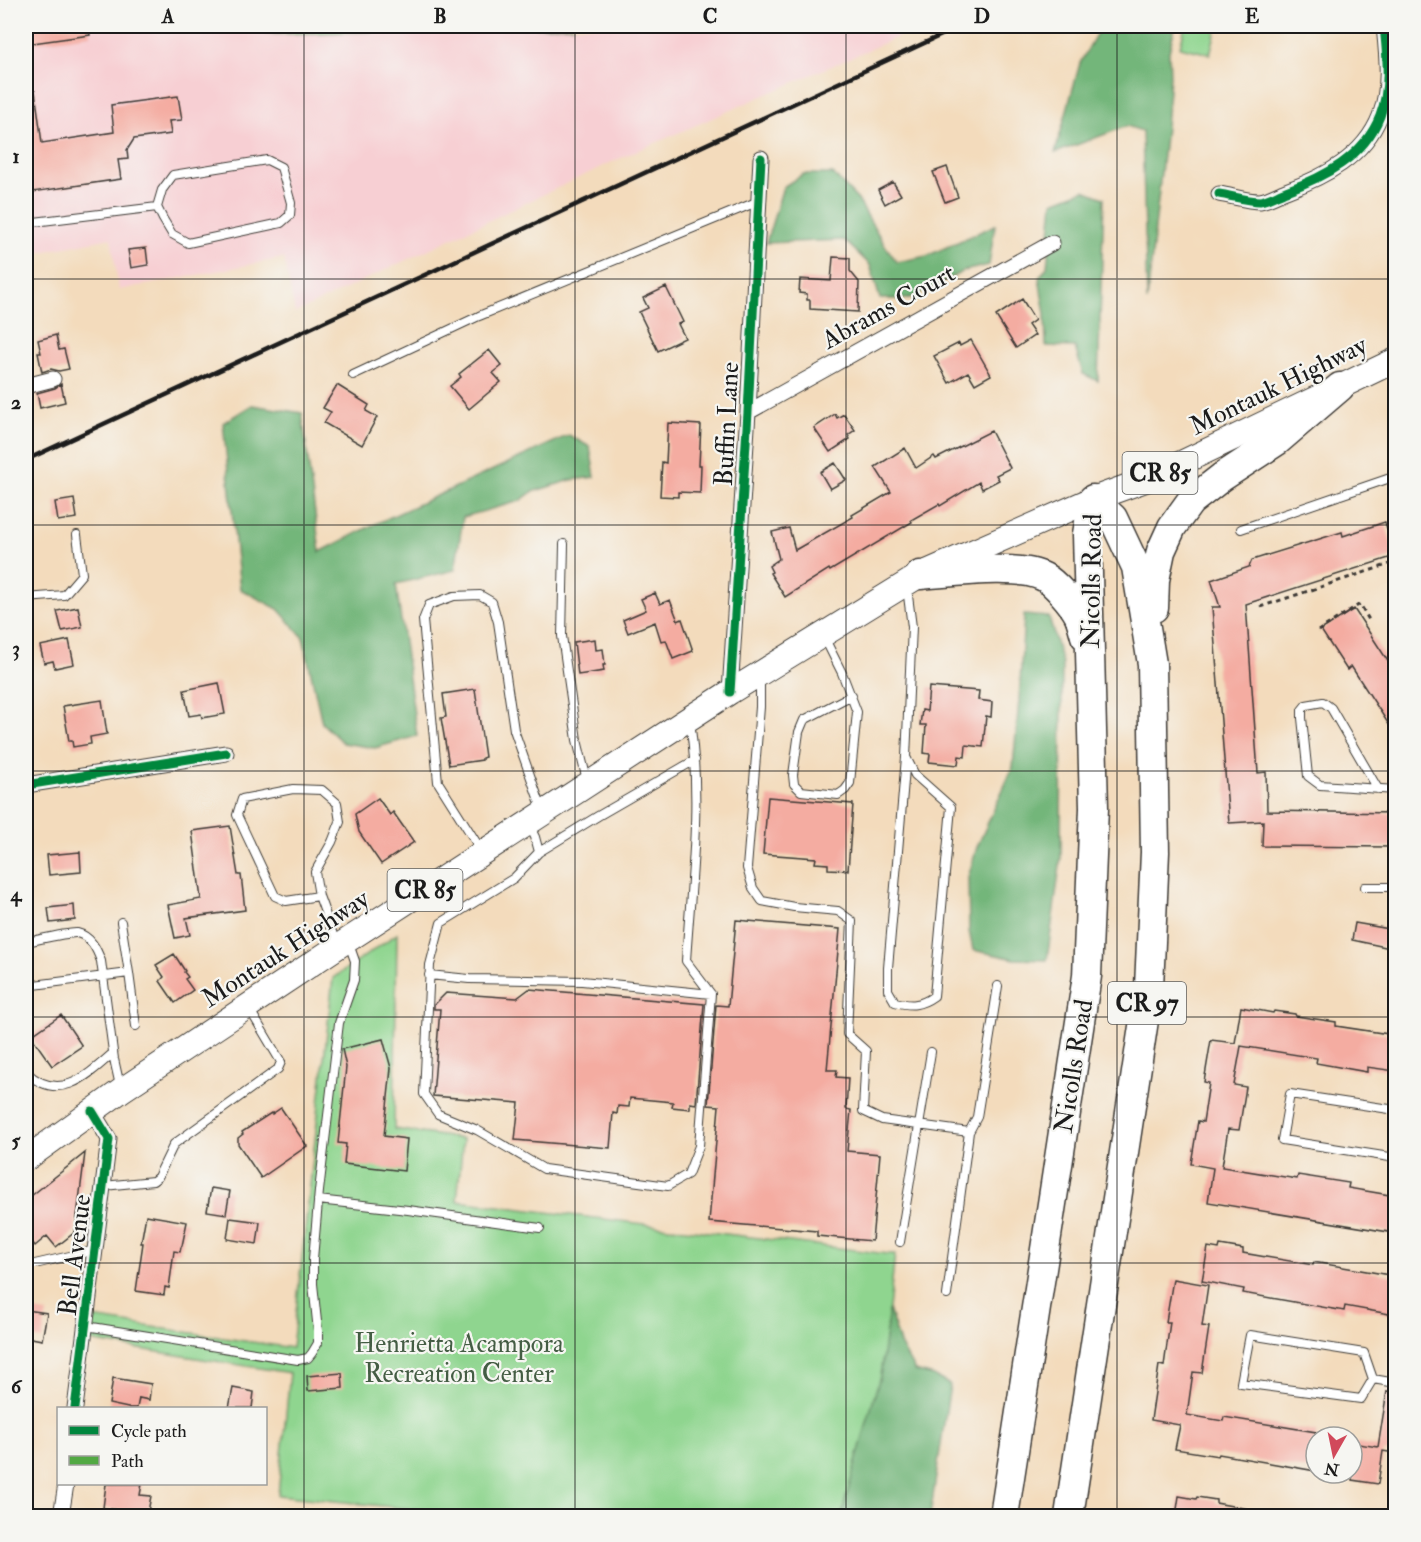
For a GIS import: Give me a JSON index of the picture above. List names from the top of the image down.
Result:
{
  "streets": {
    "highway": ["Nicolls Road", "CR 97"],
    "main road": ["Montauk Highway", "CR 85"],
    "street": ["Abrams Court", "Buffin Lane", "Bell Avenue"]
  },
  "crossings": [
    ["Abrams Court", "Buffin Lane"],
    ["Montauk Highway", "Buffin Lane"],
    ["Montauk Highway", "CR 85"],
    ["Montauk Highway", "Nicolls Road"],
    ["Montauk Highway", "Bell Avenue"],
    ["Buffin Lane", "CR 85"]
  ],
  "parks": ["Henrietta Acampora Recreation Center"],
  "legend": ["Cycle path", "Path"],
  "north": "bottom",
  "grid": {
    "columns": [
      "A",
      "B",
      "C",
      "D",
      "E"
    ],
    "rows": [
      "1",
      "2",
      "3",
      "4",
      "5",
      "6"
    ]
  }
}
